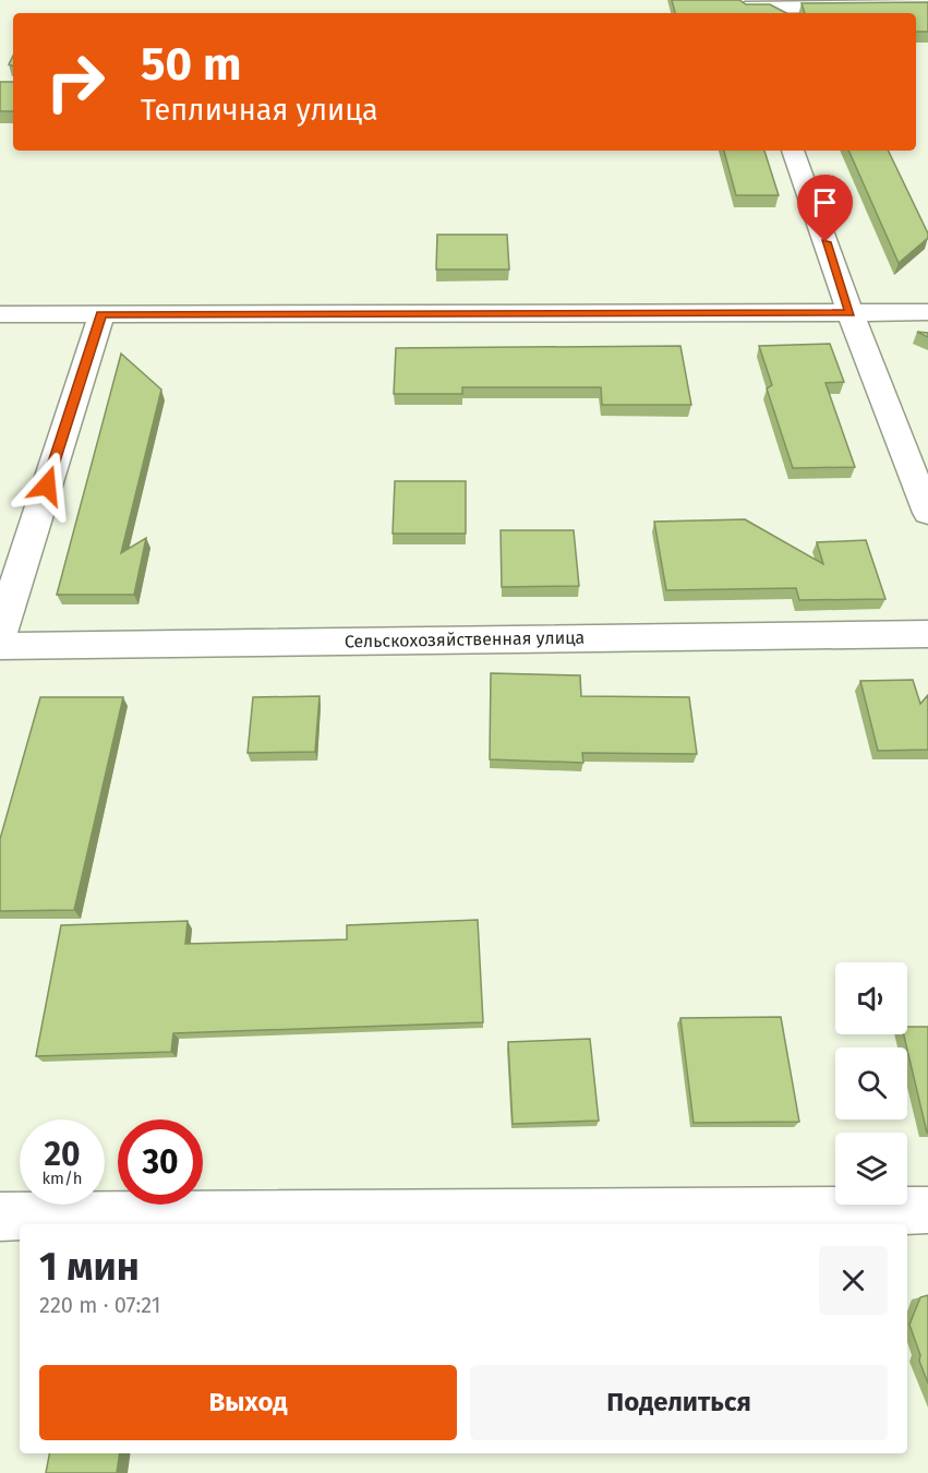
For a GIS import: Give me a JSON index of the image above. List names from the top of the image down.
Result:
{
  "streets": {
    "street": ["Сельскохозяйственная улица"]
  },
  "page": {
    "turn": ["50 m", "Тепличная улица"],
    "speed": "20 km/h",
    "limit": "30",
    "heading": ["1 мин", "220 m · 07:21"],
    "buttons": ["Выход", "Поделиться"]
  }
}
